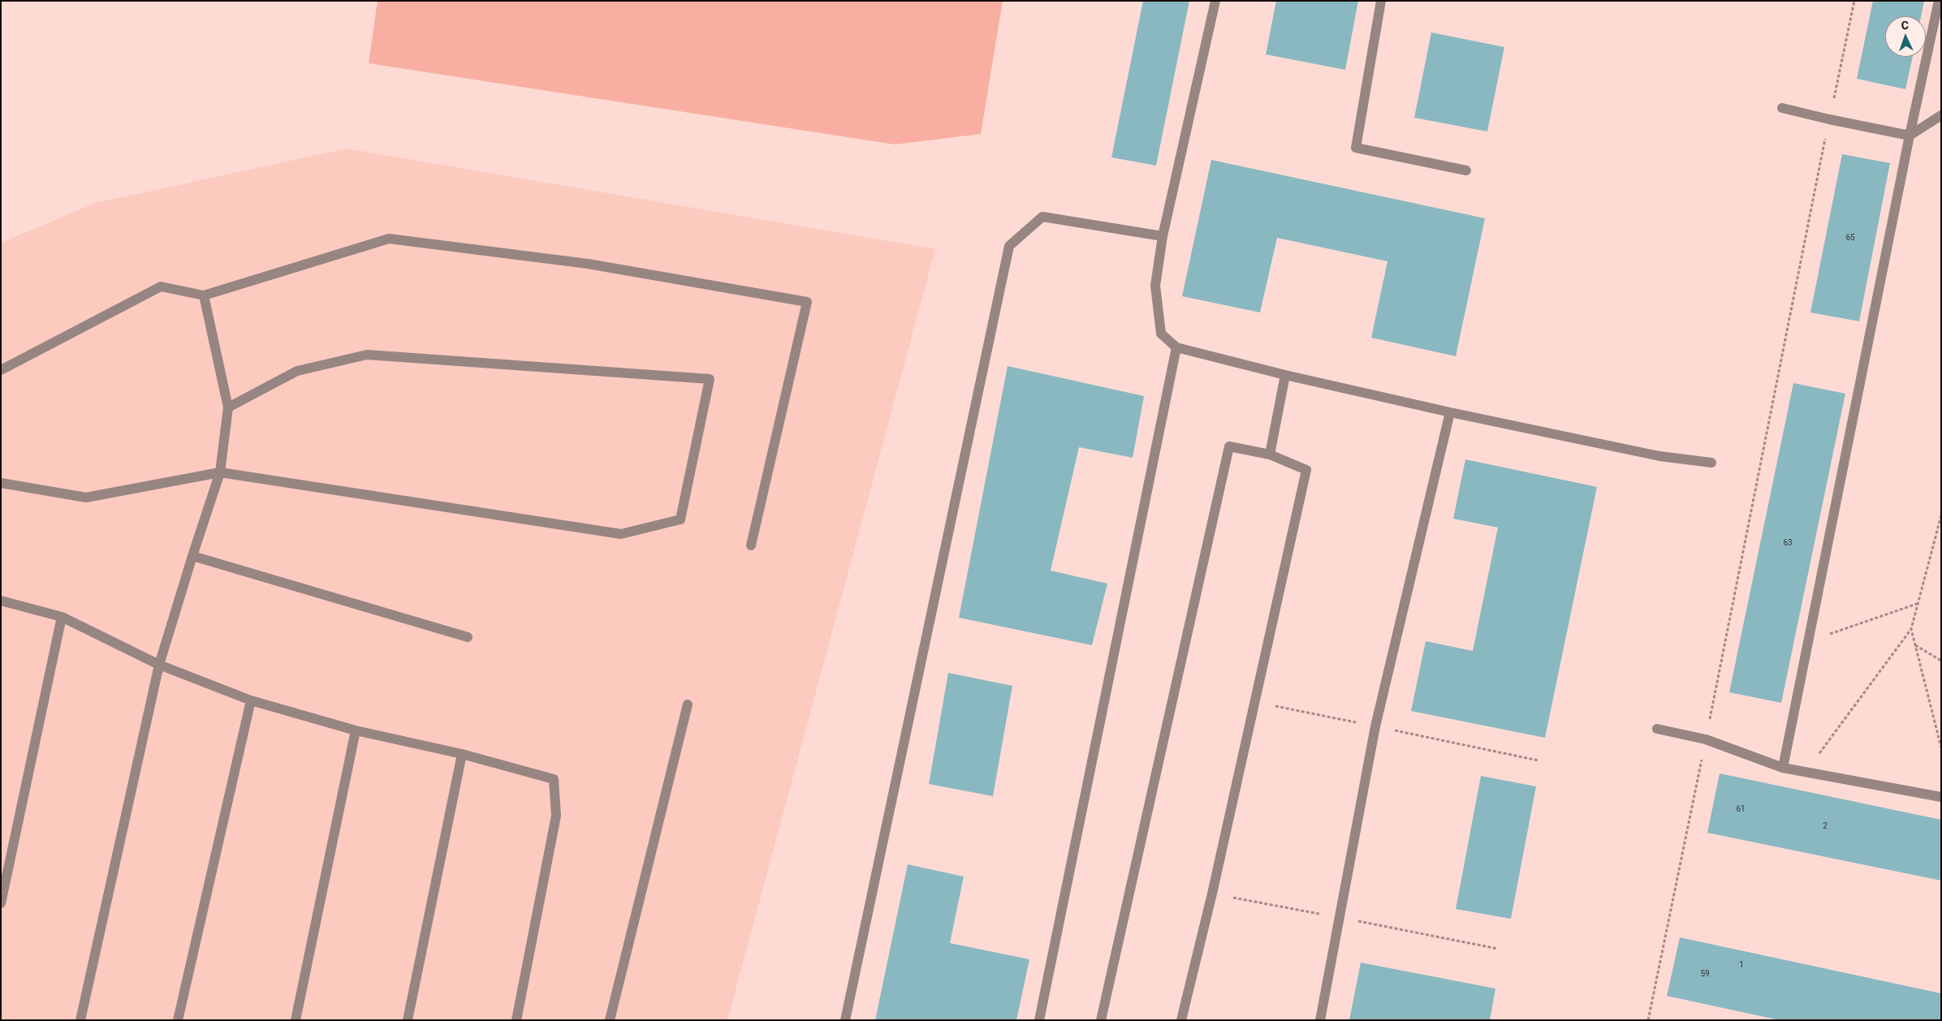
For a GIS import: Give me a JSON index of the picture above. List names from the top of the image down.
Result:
{
  "house_numbers": [
    "65",
    "63",
    "61",
    "2",
    "1",
    "59"
  ],
  "north": "top"
}
